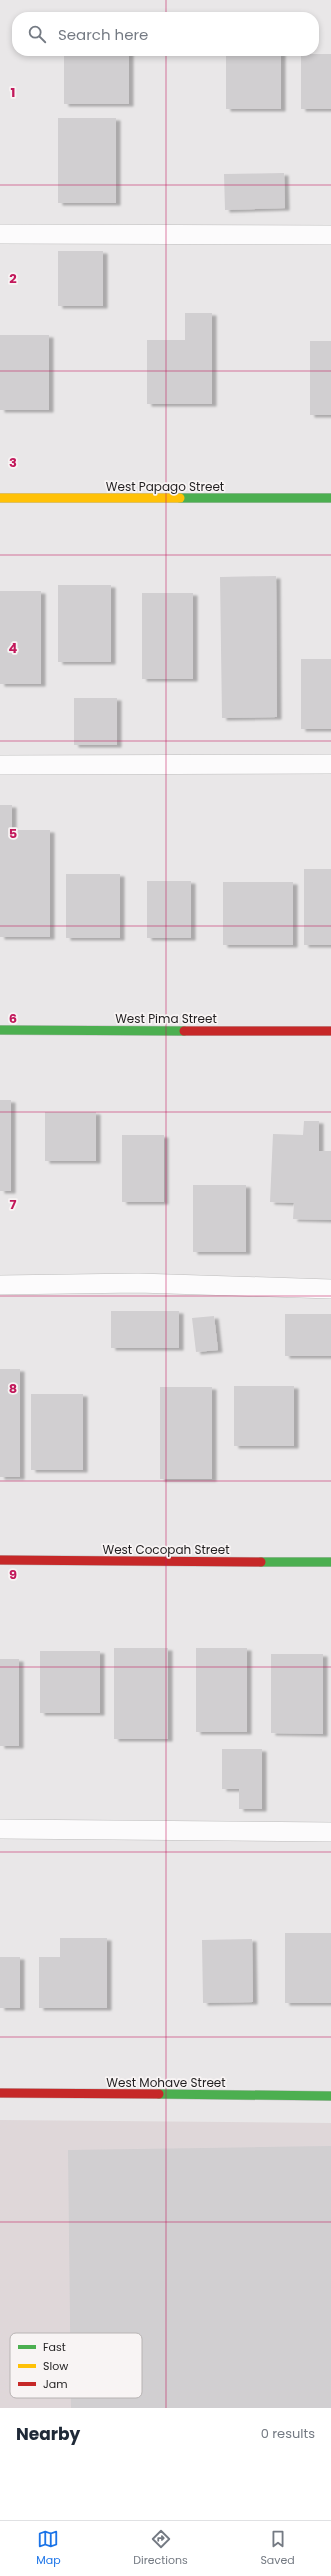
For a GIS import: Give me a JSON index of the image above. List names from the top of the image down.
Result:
{
  "streets": {
    "street": [
      "West Papago Street",
      "West Pima Street",
      "West Cocopah Street",
      "West Mohave Street"
    ]
  },
  "legend": ["Fast", "Slow", "Jam"],
  "page": {
    "search": "Search here",
    "heading": ["Nearby", "0 results"],
    "nav": ["Map", "Directions", "Saved"]
  },
  "grid": {
    "rows": [
      "1",
      "2",
      "3",
      "4",
      "5",
      "6",
      "7",
      "8",
      "9"
    ]
  }
}
